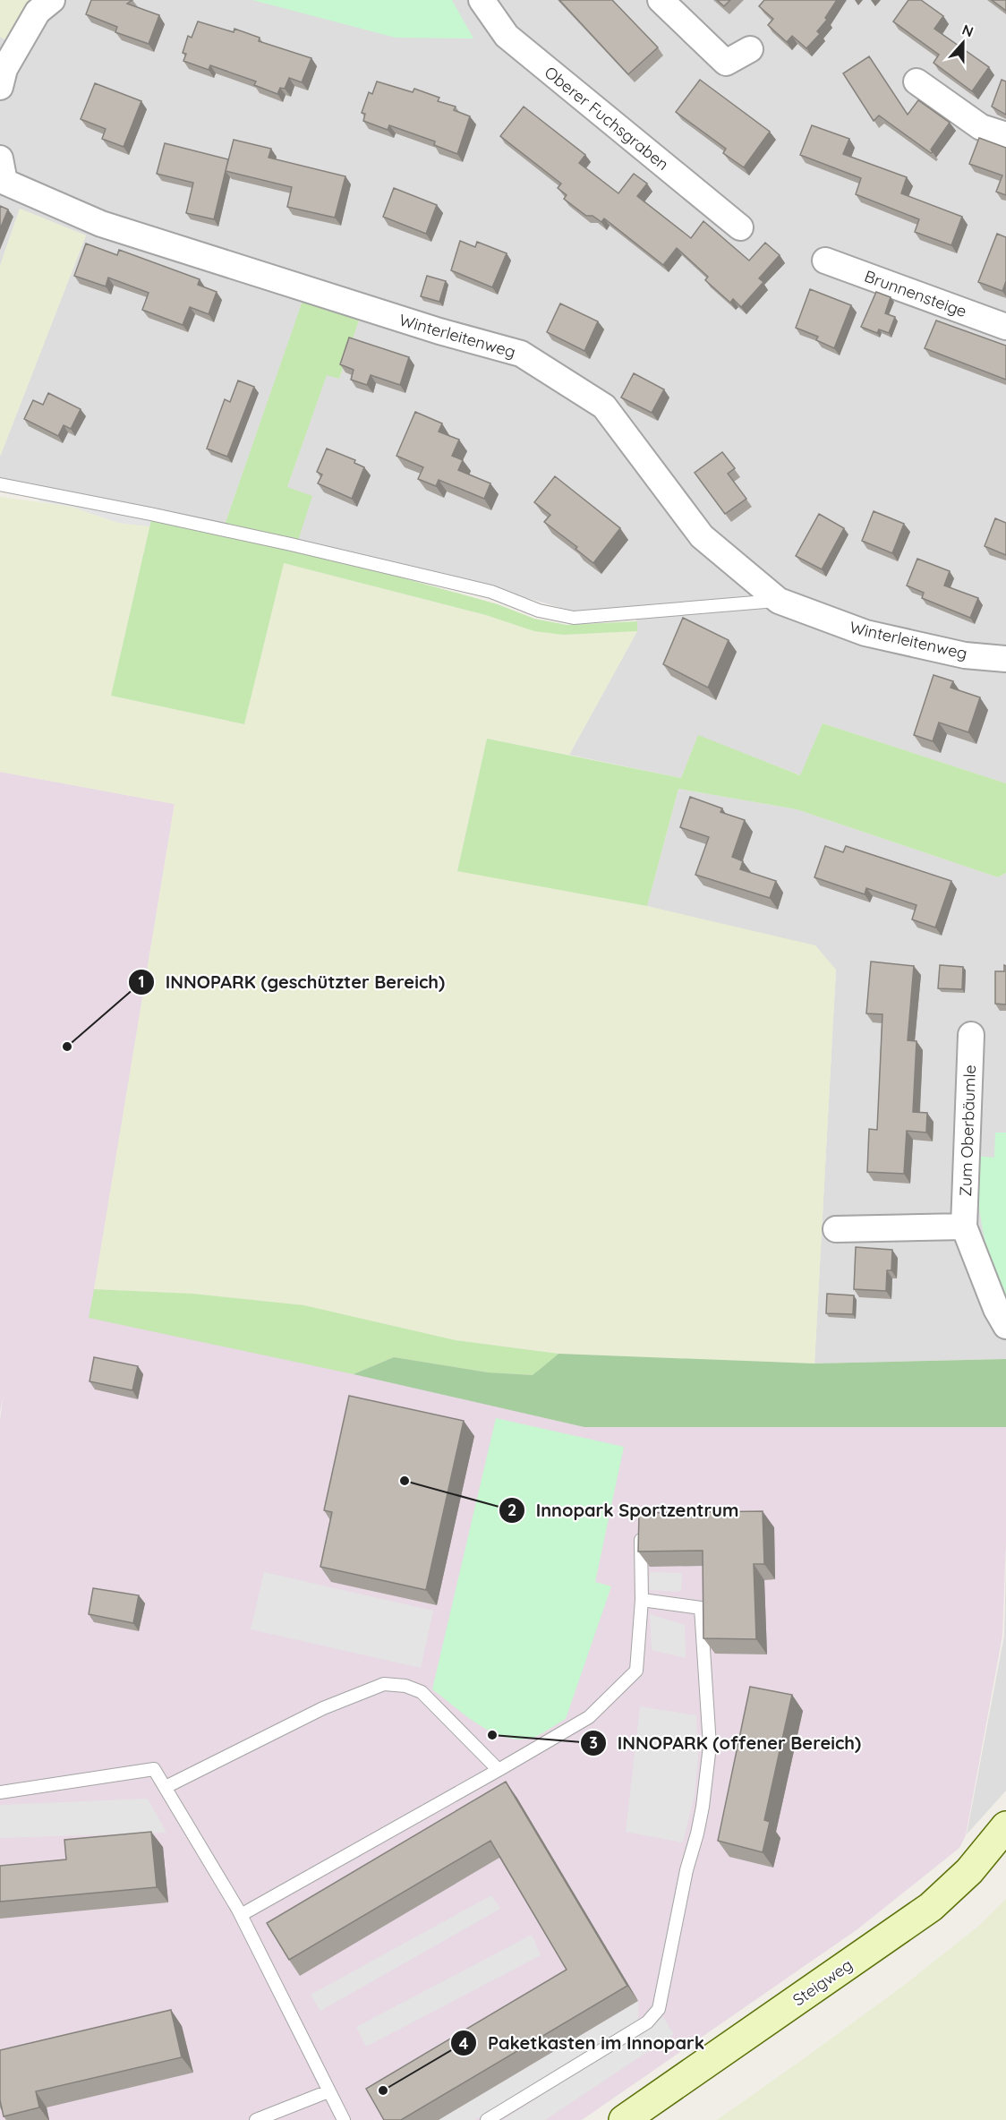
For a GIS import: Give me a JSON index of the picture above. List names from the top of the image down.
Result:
{
  "streets": {
    "street": [
      "Oberer Fuchsgraben",
      "Brunnensteige",
      "Winterleitenweg",
      "Zum Oberbäumle",
      "Steigweg"
    ]
  },
  "places": [
    "INNOPARK (geschützter Bereich)",
    "Innopark Sportzentrum",
    "INNOPARK (offener Bereich)",
    "Paketkasten im Innopark"
  ],
  "north": "top"
}
